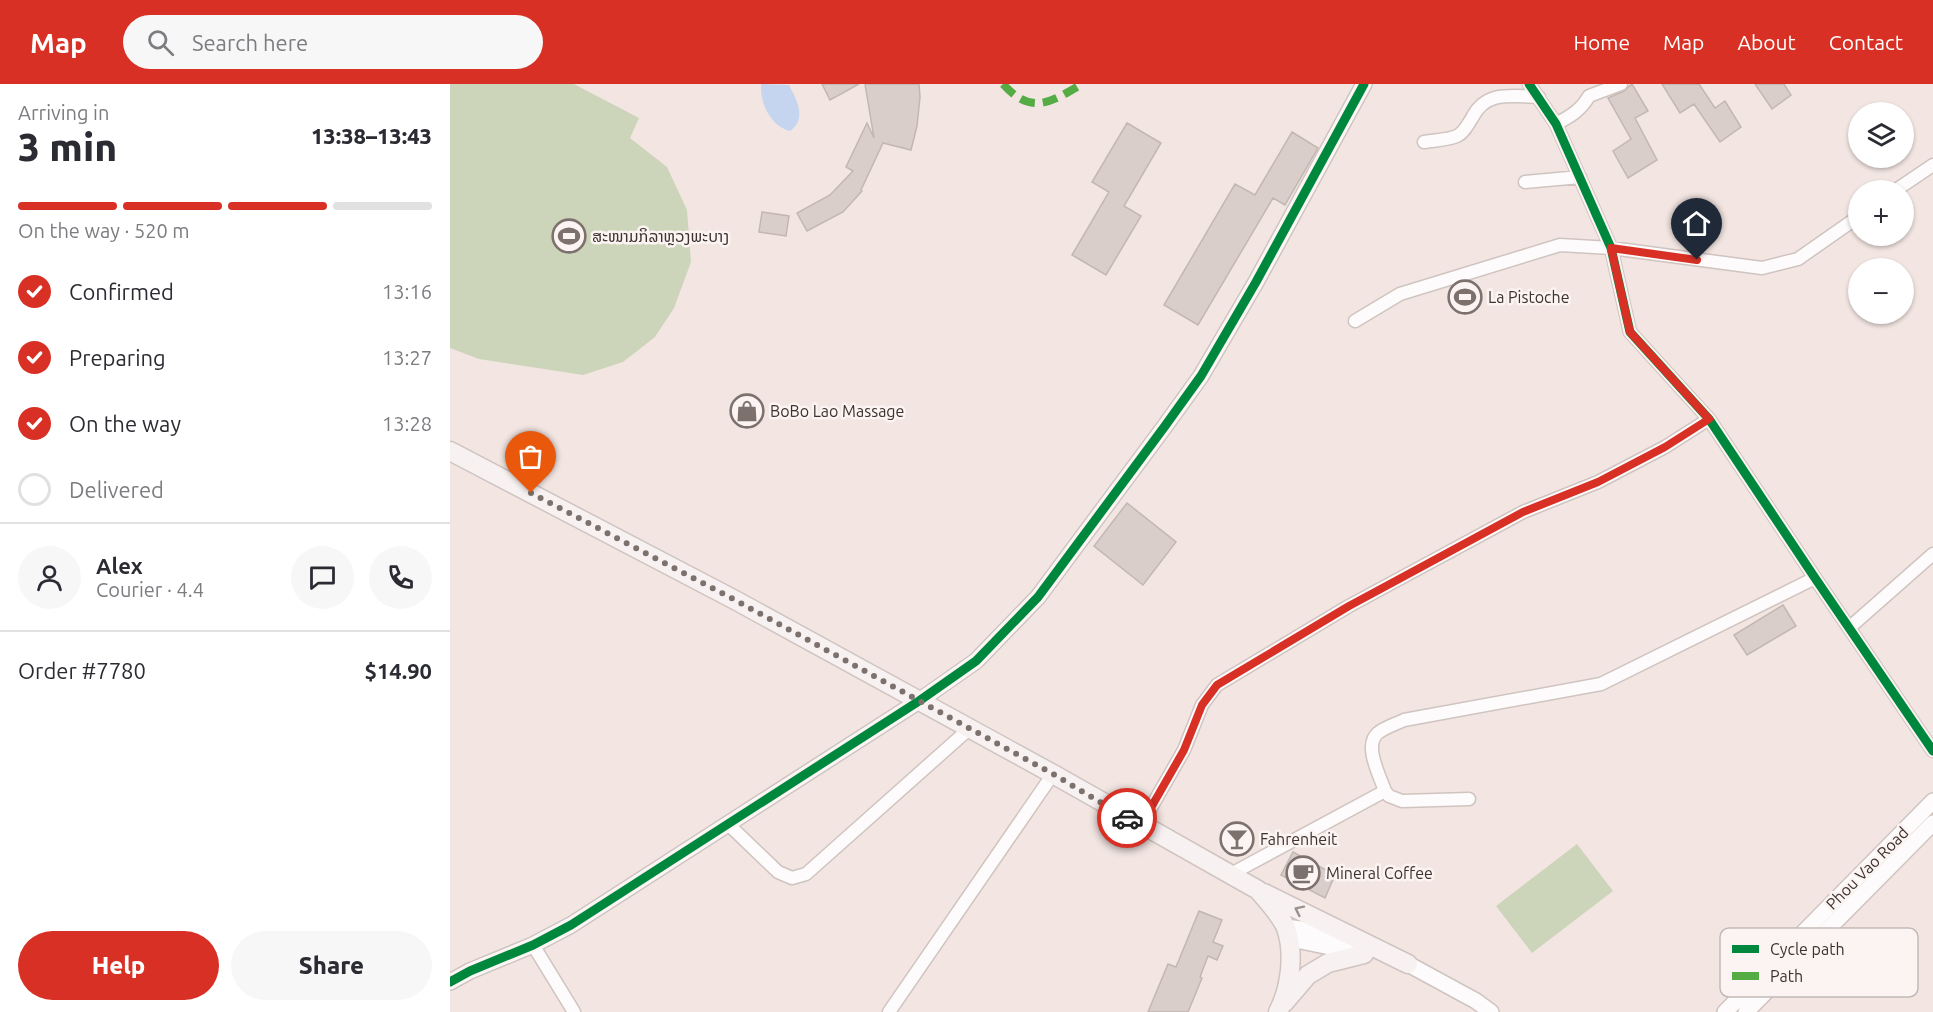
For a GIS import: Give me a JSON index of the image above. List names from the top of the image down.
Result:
{
  "streets": {
    "street": ["Phou Vao Road"]
  },
  "places": {
    "sports": ["ສະໜາມກິລາຫຼວງພະບາງ", "La Pistoche"],
    "shop": ["BoBo Lao Massage"],
    "bar": ["Fahrenheit"],
    "cafe": ["Mineral Coffee"]
  },
  "legend": ["Cycle path", "Path"],
  "page": {
    "header": "Map",
    "search": "Search here",
    "nav": [
      "Home",
      "Map",
      "About",
      "Contact"
    ],
    "heading": ["3 min", "Arriving in", "13:38–13:43"],
    "panel": [
      "Alex",
      "Courier · 4.4",
      "Order #7780",
      "$14.90"
    ],
    "map_buttons": ["+", "−"],
    "bar": "On the way · 520 m",
    "list": [
      ["Confirmed", "13:16"],
      ["Preparing", "13:27"],
      ["On the way", "13:28"],
      "Delivered"
    ],
    "buttons": ["Help", "Share"]
  }
}
